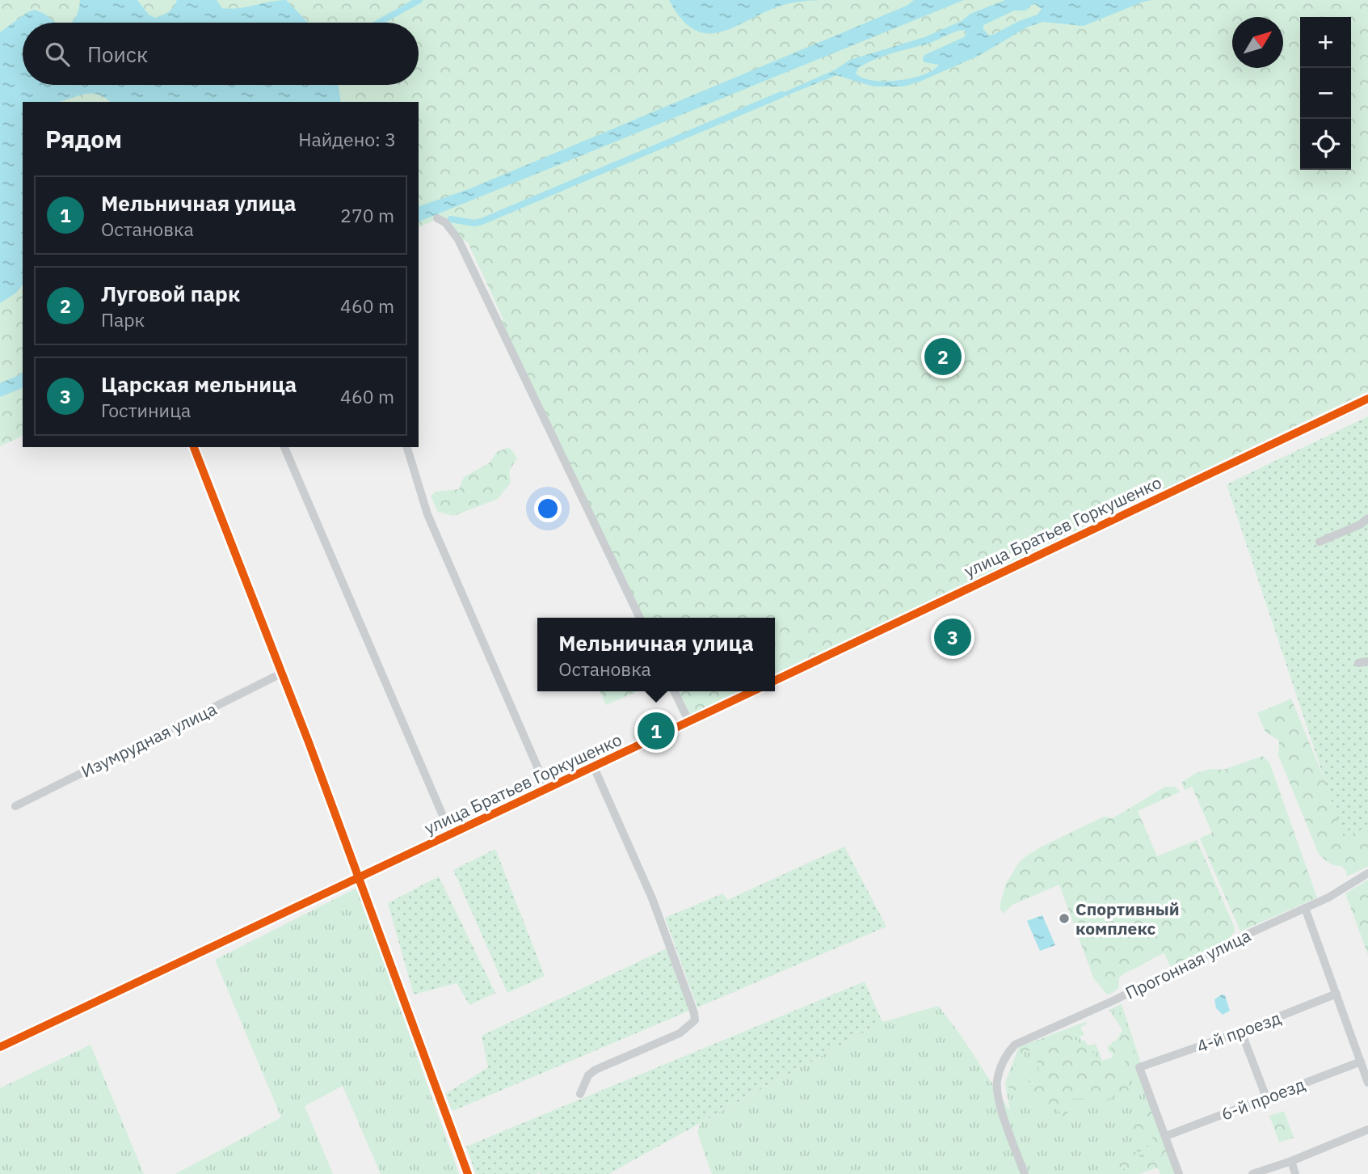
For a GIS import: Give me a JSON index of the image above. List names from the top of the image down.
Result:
{
  "streets": {
    "street": [
      "улица Братьев Горкушенко",
      "Изумрудная улица",
      "Прогонная улица",
      "4-й проезд",
      "6-й проезд"
    ]
  },
  "crossings": [
    ["4-й проезд", "6-й проезд"]
  ],
  "places": ["Спортивный комплекс"],
  "north": "top right",
  "page": {
    "map_buttons": ["+", "−"],
    "search": "Поиск",
    "heading": ["Рядом", "Найдено: 3"],
    "list": [
      {
        "mark": "1",
        "name": "Мельничная улица",
        "note": "Остановка",
        "value": "270 m"
      },
      {
        "mark": "2",
        "name": "Луговой парк",
        "note": "Парк",
        "value": "460 m"
      },
      {
        "mark": "3",
        "name": "Царская мельница",
        "note": "Гостиница",
        "value": "460 m"
      }
    ],
    "pins": ["2", "3", "1"],
    "popup": ["Мельничная улица", "Остановка"]
  }
}
